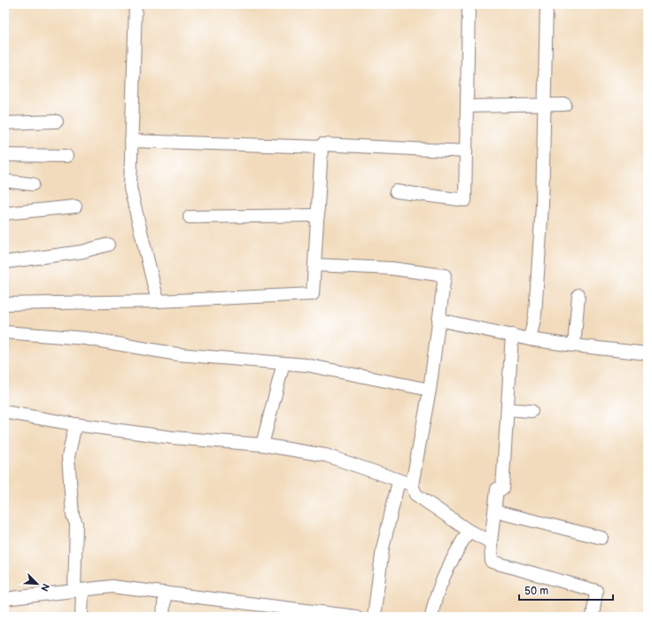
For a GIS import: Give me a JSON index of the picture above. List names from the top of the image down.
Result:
{
  "scale_bar": "50 m",
  "north": "bottom right"
}
